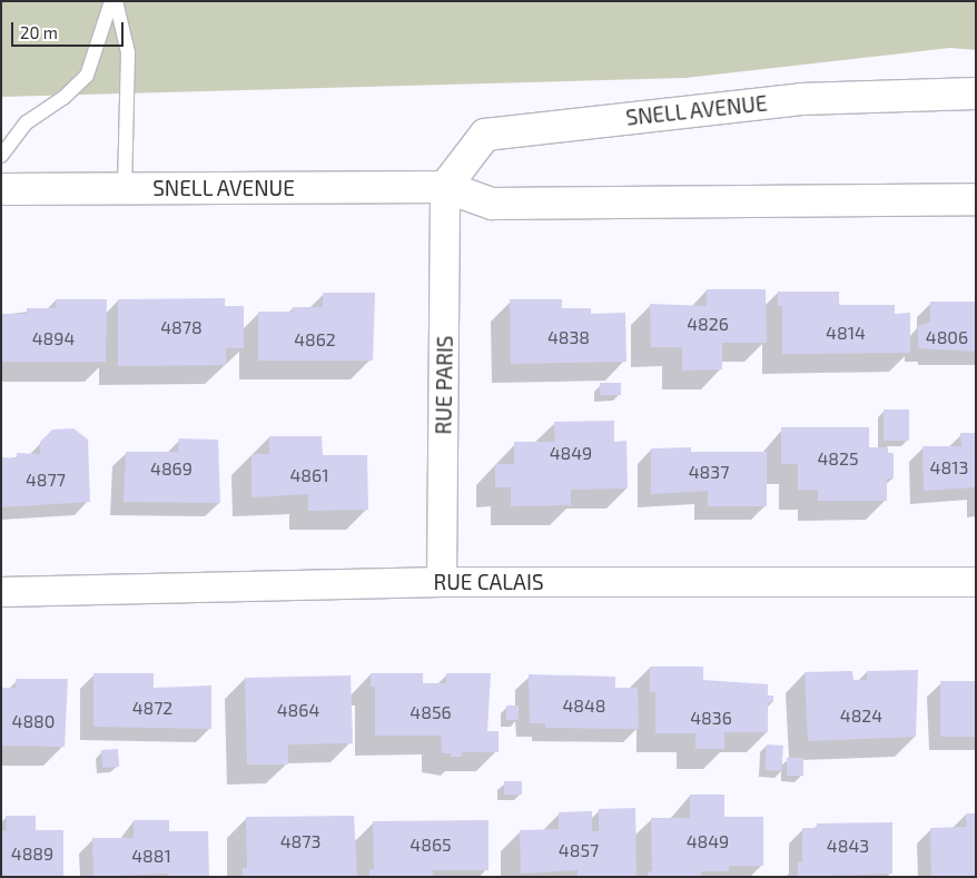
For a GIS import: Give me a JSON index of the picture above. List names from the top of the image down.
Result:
{
  "streets": {
    "main road": ["SNELL AVENUE"],
    "street": ["RUE PARIS", "RUE CALAIS"]
  },
  "crossings": [
    ["SNELL AVENUE", "RUE PARIS"],
    ["RUE PARIS", "RUE CALAIS"]
  ],
  "house_numbers": [
    "4826",
    "4878",
    "4814",
    "4838",
    "4806",
    "4894",
    "4862",
    "4849",
    "4825",
    "4813",
    "4869",
    "4837",
    "4861",
    "4877",
    "4848",
    "4872",
    "4864",
    "4856",
    "4824",
    "4836",
    "4880",
    "4873",
    "4849",
    "4865",
    "4843",
    "4857",
    "4889",
    "4881"
  ],
  "scale_bar": "20 m"
}
